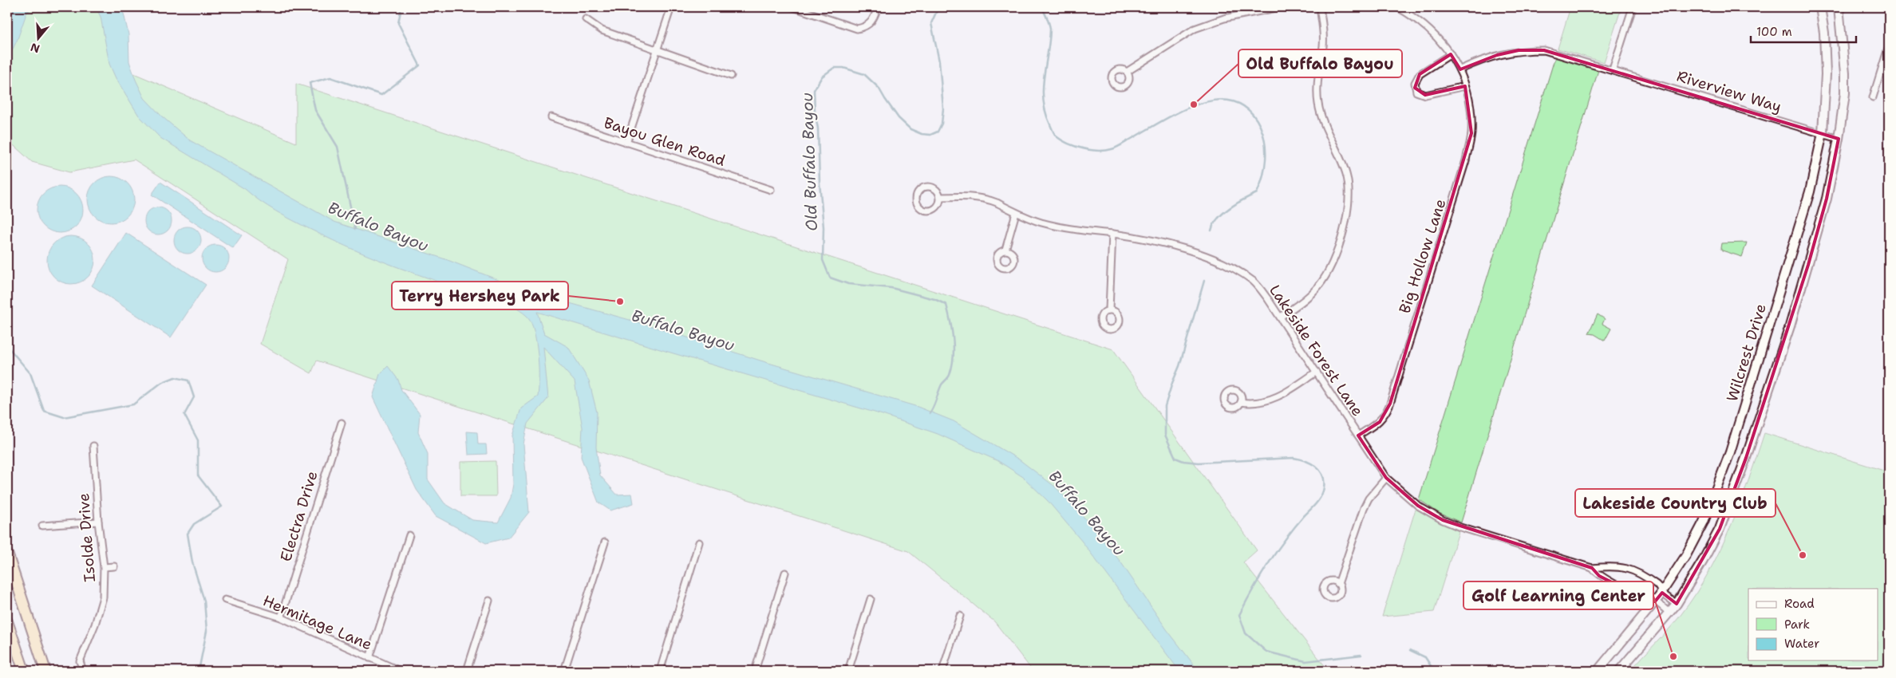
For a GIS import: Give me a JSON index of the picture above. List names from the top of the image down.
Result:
{
  "streets": {
    "main road": ["Wilcrest Drive"],
    "street": [
      "Riverview Way",
      "Bayou Glen Road",
      "Big Hollow Lane",
      "Lakeside Forest Lane",
      "Electra Drive",
      "Isolde Drive",
      "Hermitage Lane"
    ]
  },
  "crossings": [
    ["Riverview Way", "Big Hollow Lane"],
    ["Riverview Way", "Wilcrest Drive"],
    ["Big Hollow Lane", "Lakeside Forest Lane"],
    ["Lakeside Forest Lane", "Wilcrest Drive"],
    ["Electra Drive", "Hermitage Lane"]
  ],
  "water": ["Old Buffalo Bayou", "Buffalo Bayou"],
  "places": [
    "Old Buffalo Bayou",
    "Terry Hershey Park",
    "Lakeside Country Club",
    "Golf Learning Center"
  ],
  "legend": ["Road", "Park", "Water"],
  "scale_bar": "100 m",
  "north": "bottom"
}
